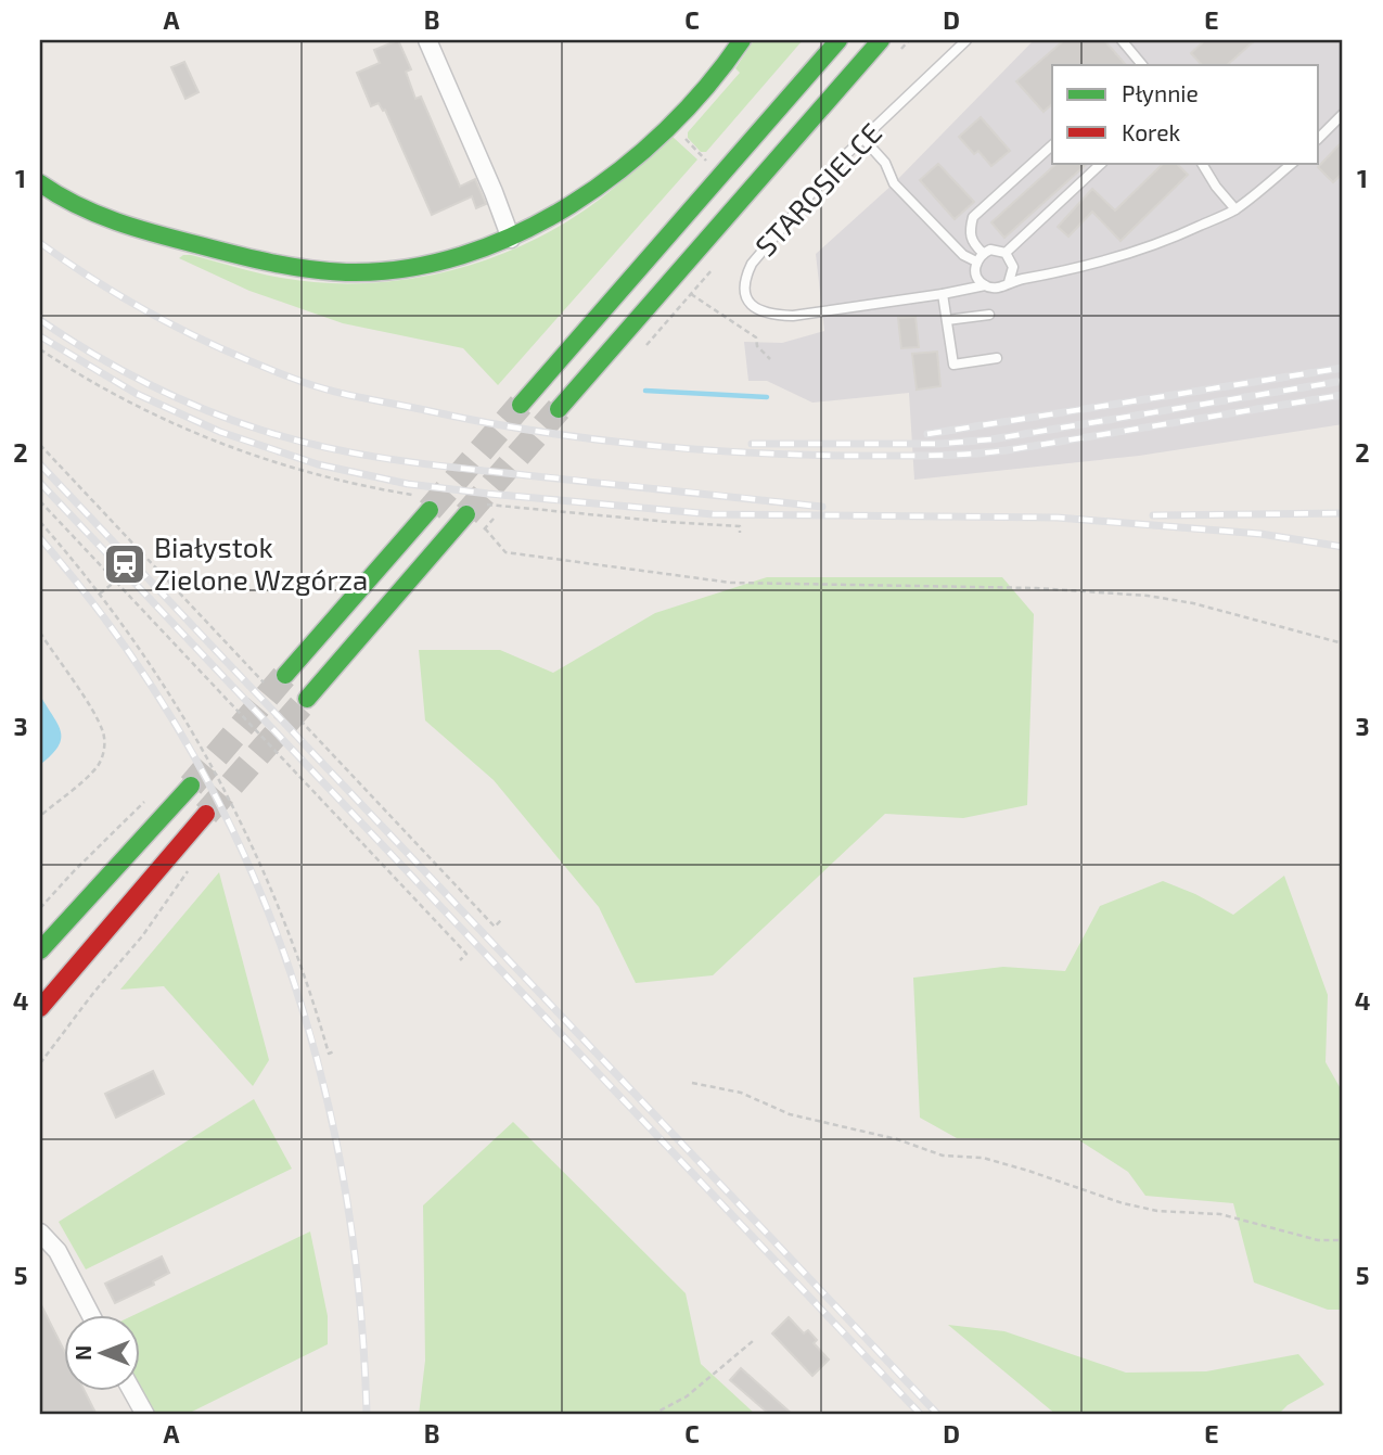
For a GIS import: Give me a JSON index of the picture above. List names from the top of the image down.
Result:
{
  "streets": {
    "lane": ["STAROSIELCE"]
  },
  "places": {
    "station": ["Białystok Zielone Wzgórza"]
  },
  "legend": ["Płynnie", "Korek"],
  "north": "left",
  "grid": {
    "columns": [
      "A",
      "B",
      "C",
      "D",
      "E"
    ],
    "rows": [
      "1",
      "2",
      "3",
      "4",
      "5"
    ]
  }
}
